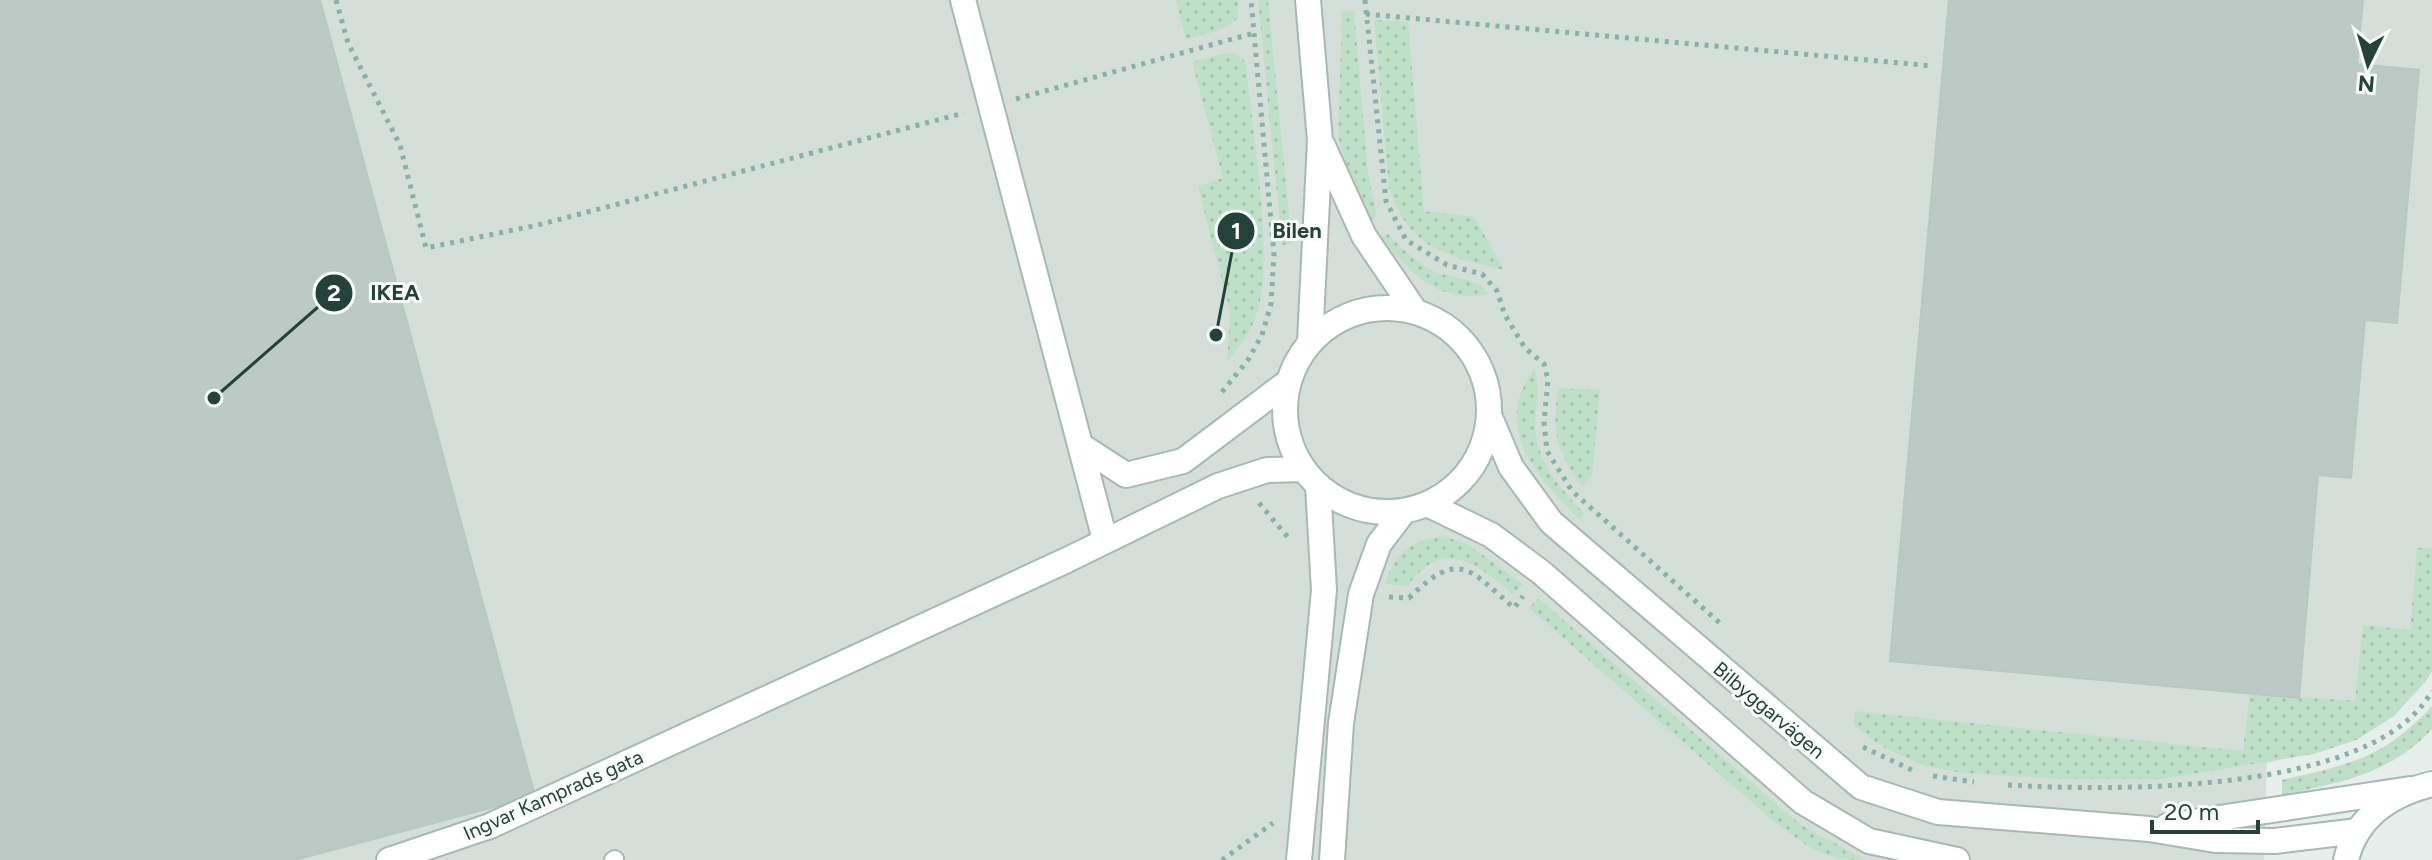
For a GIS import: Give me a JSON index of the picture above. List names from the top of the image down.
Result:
{
  "streets": {
    "street": ["Bilbyggarvägen", "Ingvar Kamprads gata"]
  },
  "crossings": [
    ["Bilbyggarvägen", "Ingvar Kamprads gata"]
  ],
  "places": ["Bilen", "IKEA"],
  "scale_bar": "20 m",
  "north": "bottom"
}
